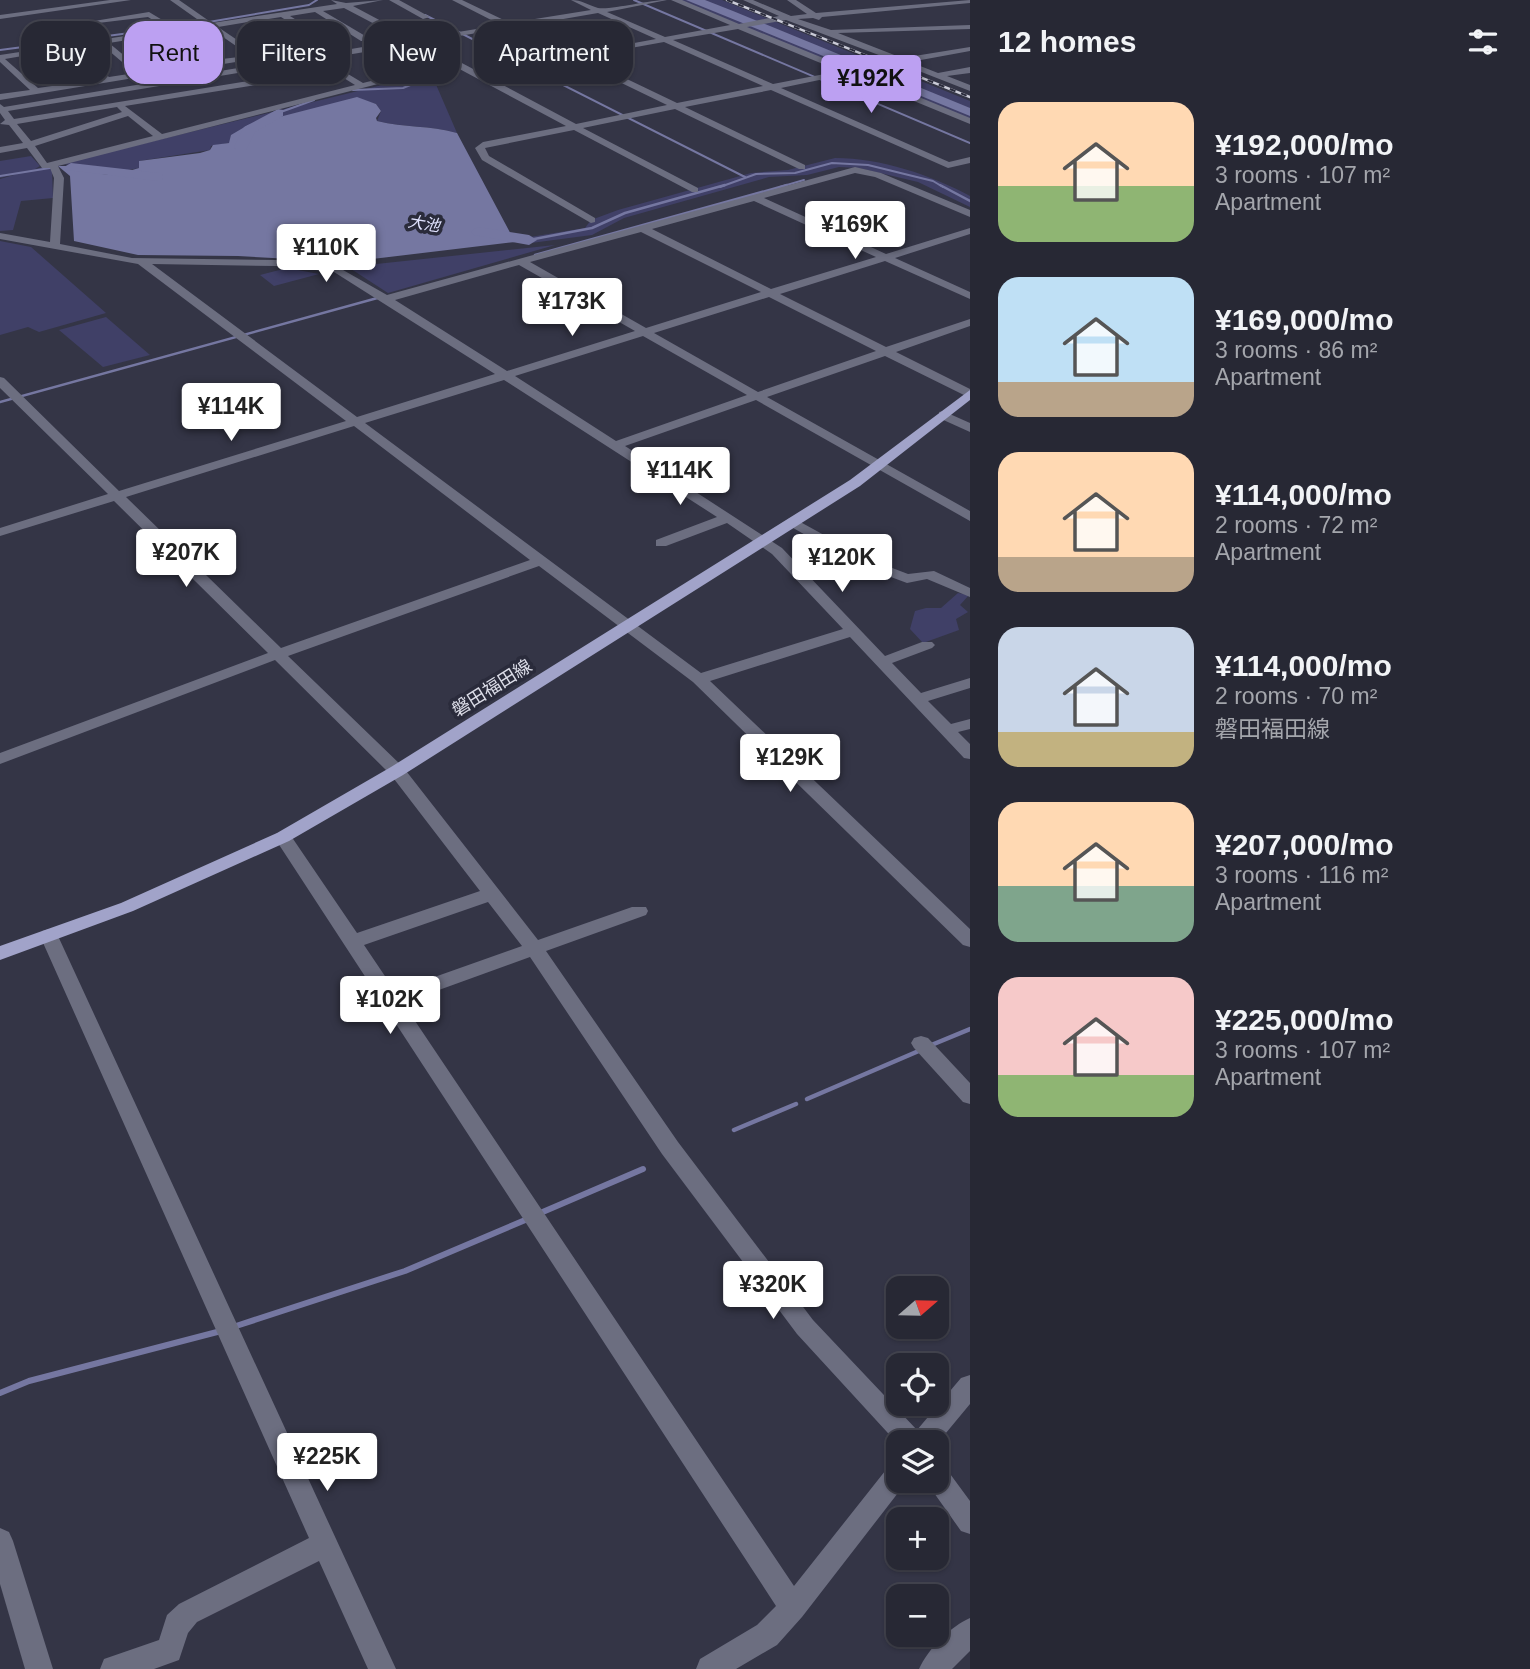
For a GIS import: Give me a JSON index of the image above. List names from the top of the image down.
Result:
{
  "streets": {
    "main road": ["磐田福田線"]
  },
  "water": ["大池"],
  "north": "right",
  "page": {
    "heading": "12 homes",
    "chip": [
      "Buy",
      "Rent",
      "Filters",
      "New",
      "Apartment"
    ],
    "price": [
      "¥192K",
      "¥169K",
      "¥110K",
      "¥173K",
      "¥114K",
      "¥114K",
      "¥207K",
      "¥120K",
      "¥129K",
      "¥102K",
      "¥320K",
      "¥225K"
    ],
    "list": [
      {
        "name": "¥192,000/mo",
        "note": "3 rooms · 107 m² · Apartment"
      },
      {
        "name": "¥169,000/mo",
        "note": "3 rooms · 86 m² · Apartment"
      },
      {
        "name": "¥114,000/mo",
        "note": "2 rooms · 72 m² · Apartment"
      },
      {
        "name": "¥114,000/mo",
        "note": "2 rooms · 70 m² · 磐田福田線"
      },
      {
        "name": "¥207,000/mo",
        "note": "3 rooms · 116 m² · Apartment"
      },
      {
        "name": "¥225,000/mo",
        "note": "3 rooms · 107 m² · Apartment"
      }
    ],
    "map_buttons": ["+", "−"]
  }
}
